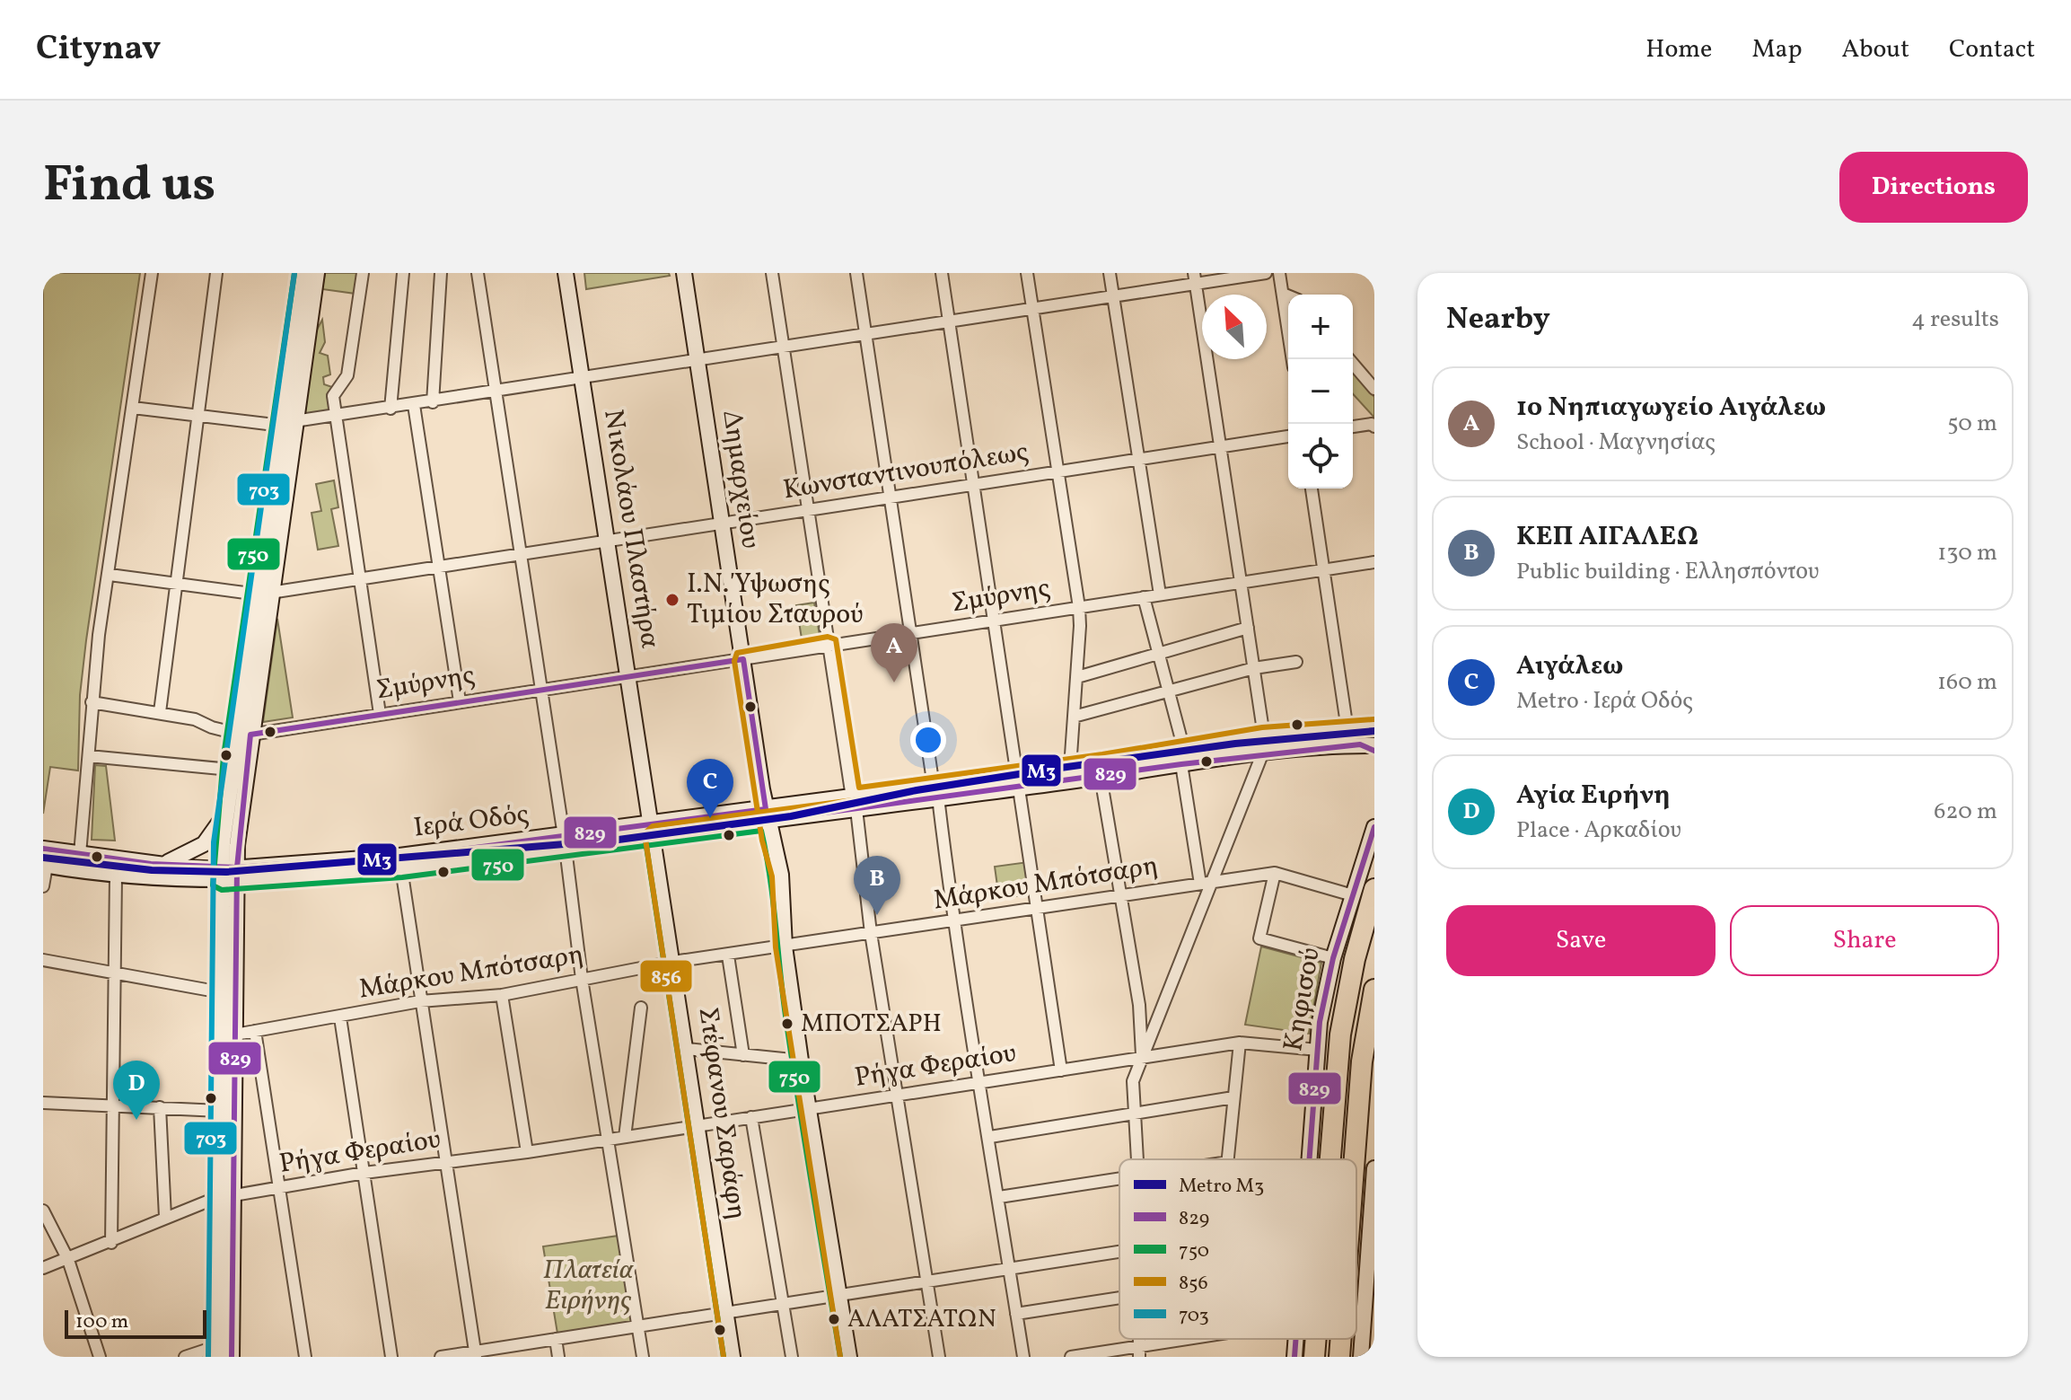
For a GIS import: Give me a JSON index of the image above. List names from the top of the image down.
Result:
{
  "streets": {
    "main road": [
      "Δημαρχείου",
      "Νικολάου Πλαστήρα",
      "Ιερά Οδός",
      "Κηφισού",
      "Στέφανου Σαράφη"
    ],
    "street": [
      "Κωνσταντινουπόλεως",
      "Σμύρνης",
      "Μάρκου Μπότσαρη",
      "Ρήγα Φεραίου"
    ]
  },
  "crossings": [
    ["Κωνσταντινουπόλεως", "Δημαρχείου"],
    ["Κωνσταντινουπόλεως", "Νικολάου Πλαστήρα"],
    ["Δημαρχείου", "Σμύρνης"],
    ["Δημαρχείου", "Ιερά Οδός"],
    ["Δημαρχείου", "Μάρκου Μπότσαρη"],
    ["Δημαρχείου", "Ρήγα Φεραίου"],
    ["Νικολάου Πλαστήρα", "Σμύρνης"],
    ["Νικολάου Πλαστήρα", "Ιερά Οδός"],
    ["Νικολάου Πλαστήρα", "Στέφανου Σαράφη"],
    ["Ιερά Οδός", "Στέφανου Σαράφη"],
    ["Μάρκου Μπότσαρη", "Κηφισού"],
    ["Μάρκου Μπότσαρη", "Στέφανου Σαράφη"],
    ["Κηφισού", "Ρήγα Φεραίου"],
    ["Ρήγα Φεραίου", "Στέφανου Σαράφη"]
  ],
  "parks": ["Πλατεία Ειρήνης"],
  "places": ["Ι.Ν. Ύψωσης Τιμίου Σταυρού", "ΜΠΟΤΣΑΡΗ", "ΑΛΑΤΣΑΤΩΝ"],
  "lines": [
    "transit line 750",
    "transit line 703",
    "transit line 856",
    "transit line 829",
    "metro line Μ3"
  ],
  "legend": [
    "Metro Μ3",
    "829",
    "750",
    "856",
    "703"
  ],
  "scale_bar": "100 m",
  "north": "top left",
  "page": {
    "header": "Citynav",
    "nav": [
      "Home",
      "Map",
      "About",
      "Contact"
    ],
    "title": "Find us",
    "buttons": [
      "Directions",
      ["Save", "Share"]
    ],
    "heading": ["Nearby", "4 results"],
    "map_buttons": ["+", "−"],
    "list": [
      {
        "mark": "A",
        "name": "1ο Νηπιαγωγείο Αιγάλεω",
        "note": "School · Μαγνησίας",
        "value": "50 m"
      },
      {
        "mark": "B",
        "name": "ΚΕΠ ΑΙΓΑΛΕΩ",
        "note": "Public building · Ελλησπόντου",
        "value": "130 m"
      },
      {
        "mark": "C",
        "name": "Αιγάλεω",
        "note": "Metro · Ιερά Οδός",
        "value": "160 m"
      },
      {
        "mark": "D",
        "name": "Αγία Ειρήνη",
        "note": "Place · Αρκαδίου",
        "value": "620 m"
      }
    ],
    "pins": [
      "A",
      "C",
      "B",
      "D"
    ],
    "scale": "100 m"
  }
}
